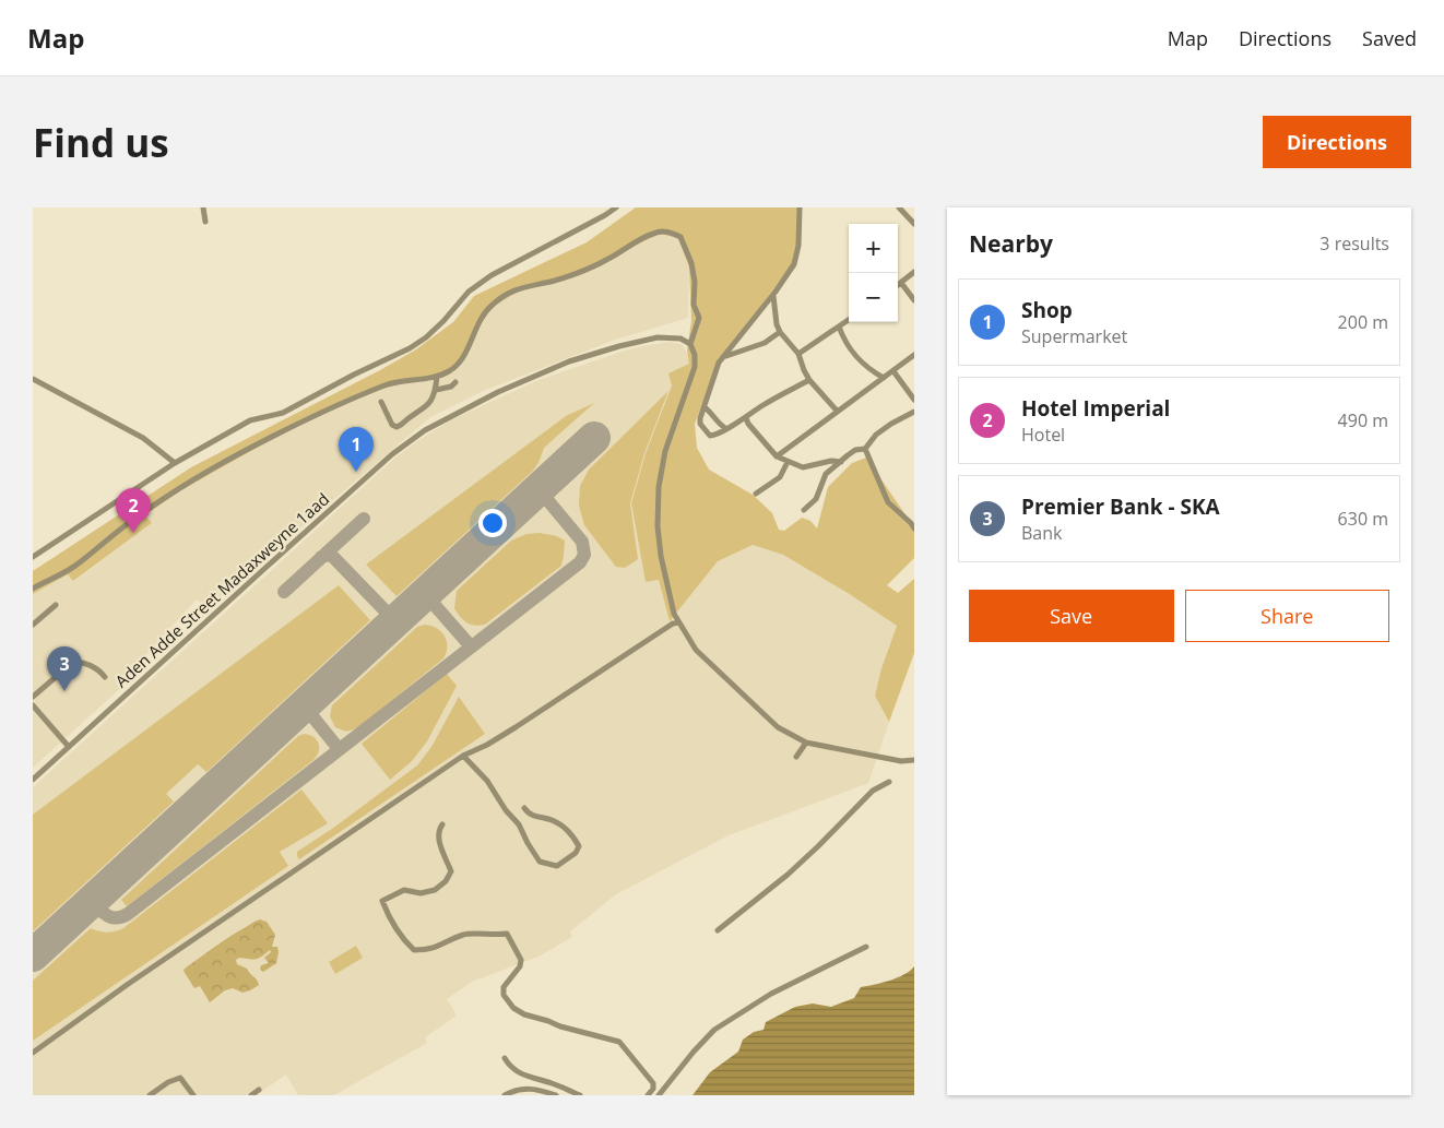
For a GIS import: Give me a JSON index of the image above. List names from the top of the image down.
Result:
{
  "streets": {
    "street": ["Aden Adde Street Madaxweyne 1aad"]
  },
  "page": {
    "header": "Map",
    "nav": ["Map", "Directions", "Saved"],
    "buttons": [
      "Directions",
      ["Save", "Share"]
    ],
    "title": "Find us",
    "heading": ["Nearby", "3 results"],
    "map_buttons": ["+", "−"],
    "list": [
      {
        "mark": "1",
        "name": "Shop",
        "note": "Supermarket",
        "value": "200 m"
      },
      {
        "mark": "2",
        "name": "Hotel Imperial",
        "note": "Hotel",
        "value": "490 m"
      },
      {
        "mark": "3",
        "name": "Premier Bank - SKA",
        "note": "Bank",
        "value": "630 m"
      }
    ],
    "pins": ["1", "2", "3"]
  }
}
